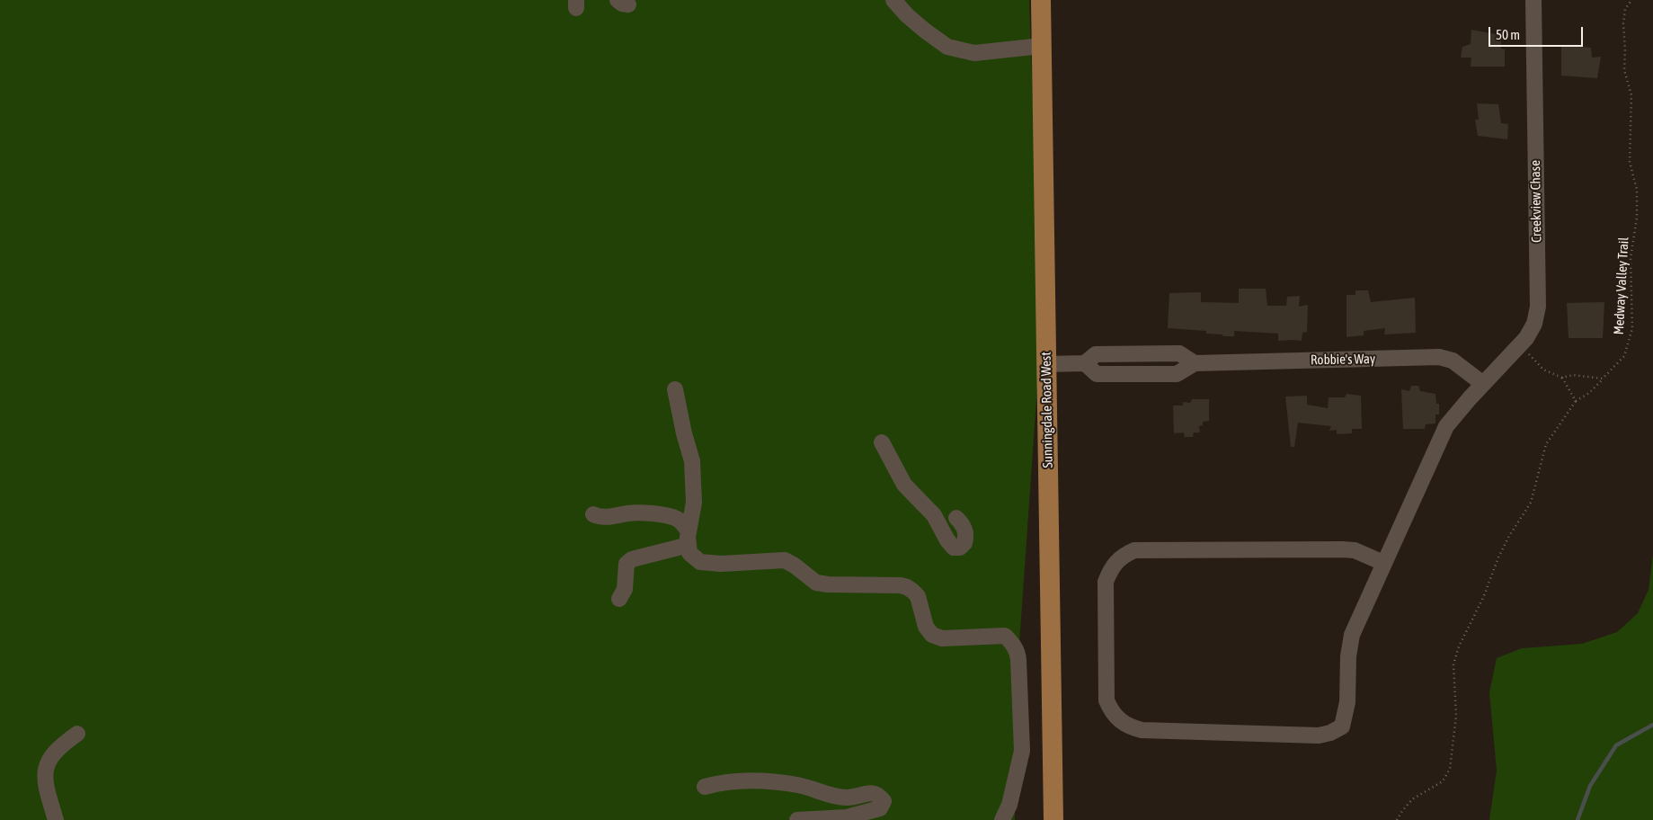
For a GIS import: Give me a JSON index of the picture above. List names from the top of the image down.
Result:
{
  "streets": {
    "main road": ["Sunningdale Road West"],
    "street": ["Creekview Chase", "Robbie's Way"],
    "path": ["Medway Valley Trail"]
  },
  "crossings": [
    ["Creekview Chase", "Robbie's Way"],
    ["Robbie's Way", "Sunningdale Road West"]
  ],
  "scale_bar": "50 m"
}
